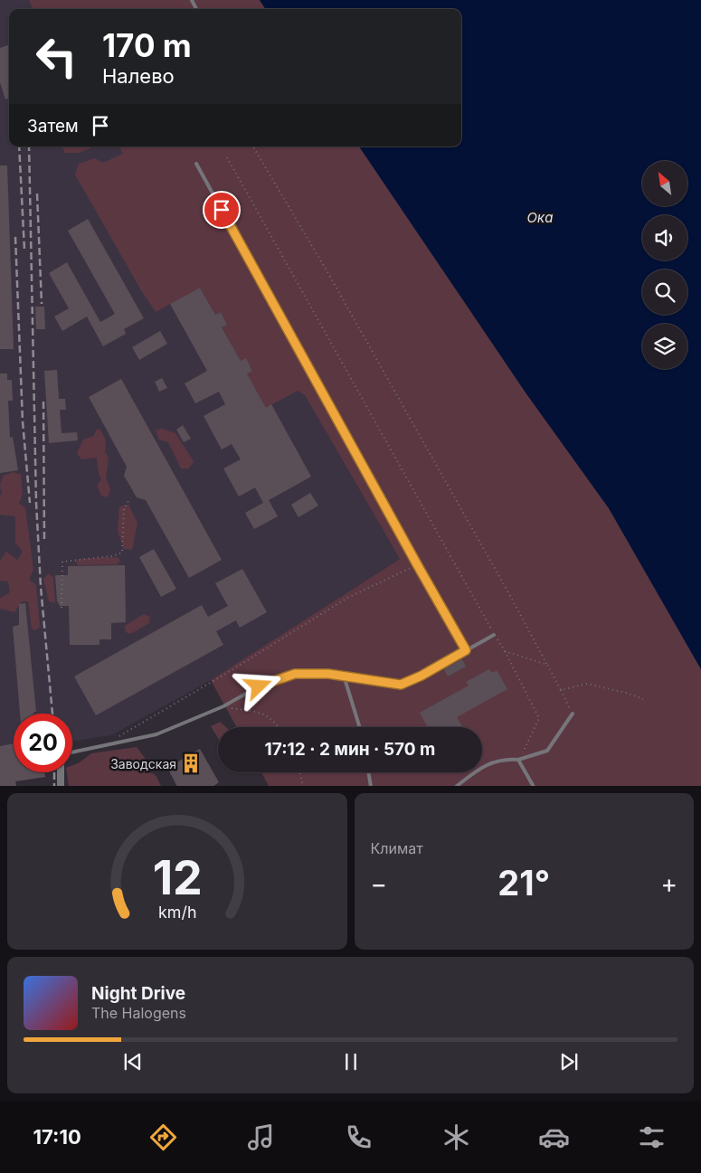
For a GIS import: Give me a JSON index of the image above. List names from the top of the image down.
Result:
{
  "water": ["Ока"],
  "places": {
    "building": ["Заводская"]
  },
  "north": "top left",
  "page": {
    "turn": ["170 m", "Налево"],
    "then": "Затем",
    "limit": "20",
    "trip": "17:12 · 2 мин · 570 m",
    "tile": "Климат",
    "heat": ["−", "21°", "+"],
    "song": ["Night Drive", "The Halogens"],
    "tabs": "17:10",
    "gauge": ["12", "km/h"]
  }
}
